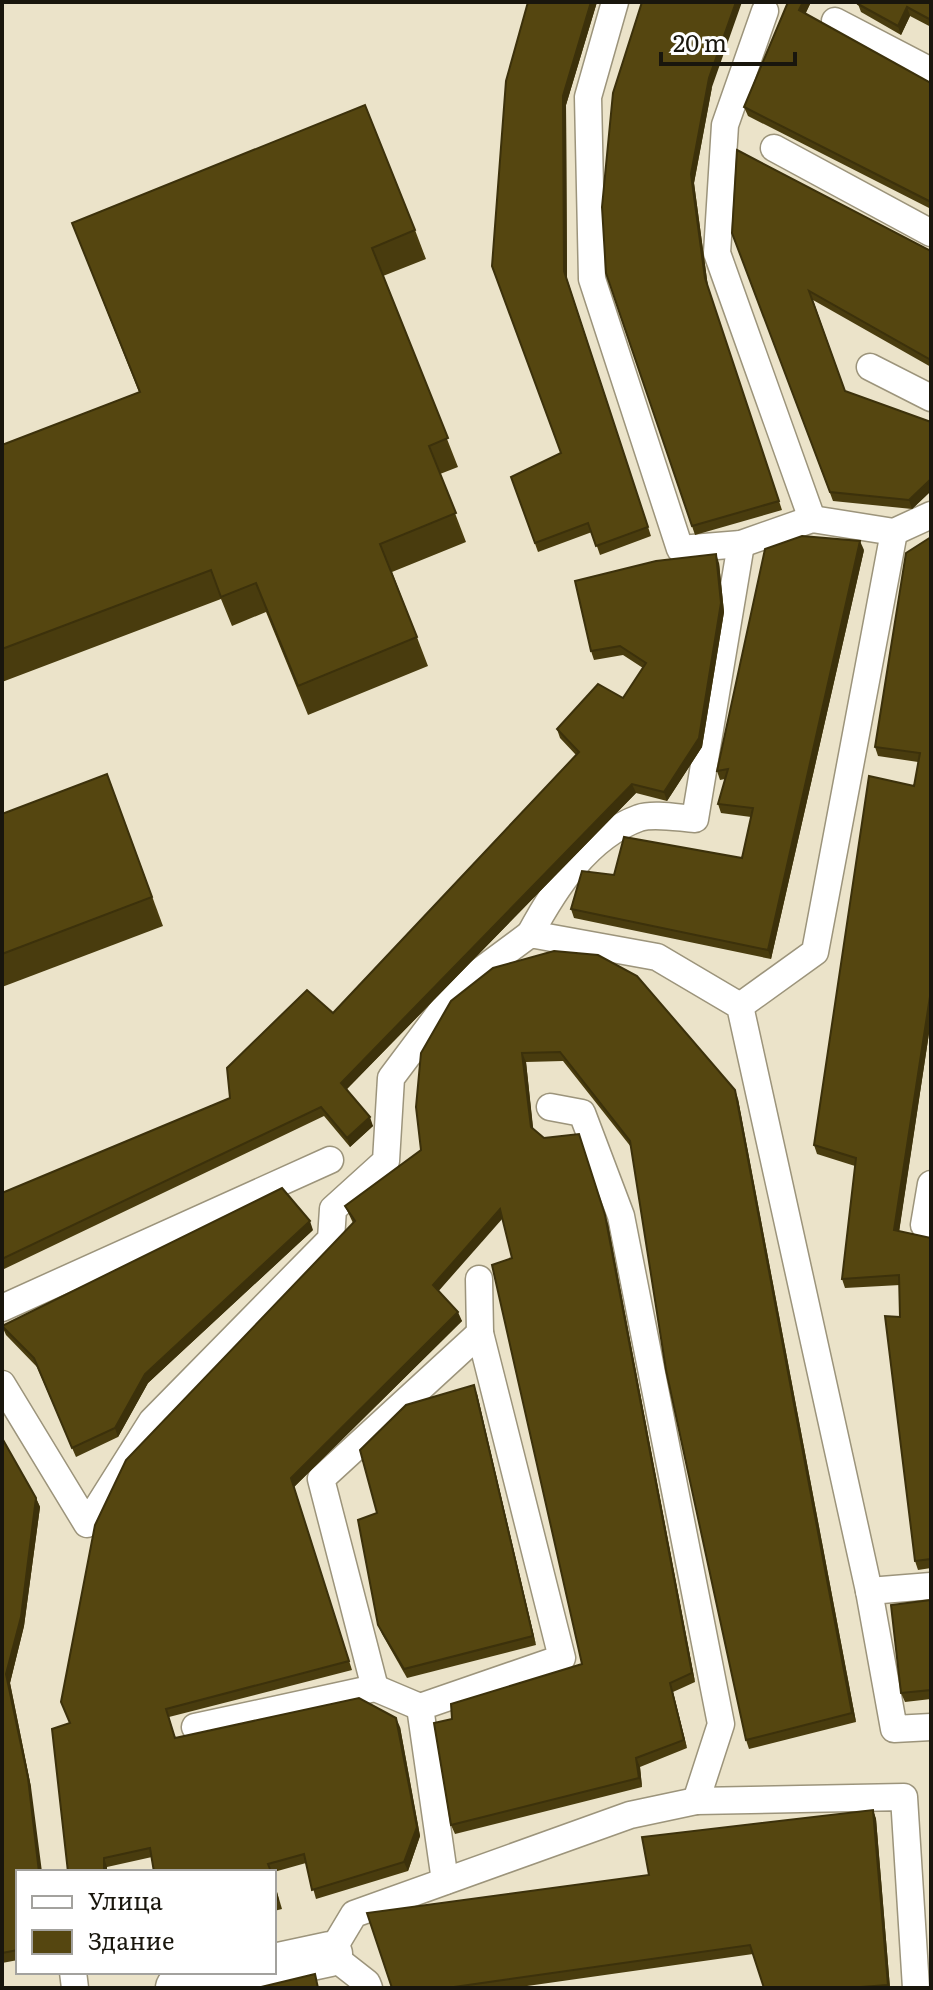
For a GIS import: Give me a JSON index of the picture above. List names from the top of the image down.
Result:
{
  "legend": ["Улица", "Здание"],
  "scale_bar": "20 m"
}
